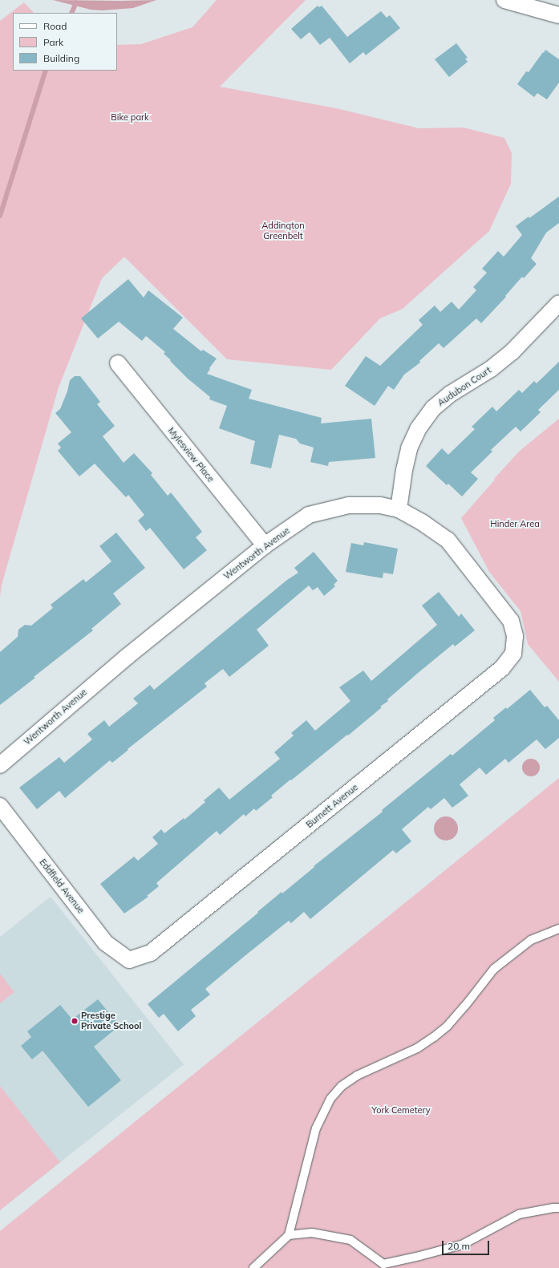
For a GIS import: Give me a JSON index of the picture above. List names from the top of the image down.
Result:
{
  "streets": {
    "street": [
      "Audubon Court",
      "Mylesview Place",
      "Wentworth Avenue",
      "Burnett Avenue",
      "Eddfield Avenue"
    ]
  },
  "crossings": [
    ["Audubon Court", "Wentworth Avenue"],
    ["Mylesview Place", "Wentworth Avenue"],
    ["Wentworth Avenue", "Burnett Avenue"],
    ["Burnett Avenue", "Eddfield Avenue"]
  ],
  "parks": [
    "Bike park",
    "Addington Greenbelt",
    "Hinder Area",
    "York Cemetery"
  ],
  "places": ["Prestige Private School"],
  "legend": ["Road", "Park", "Building"],
  "scale_bar": "20 m"
}
